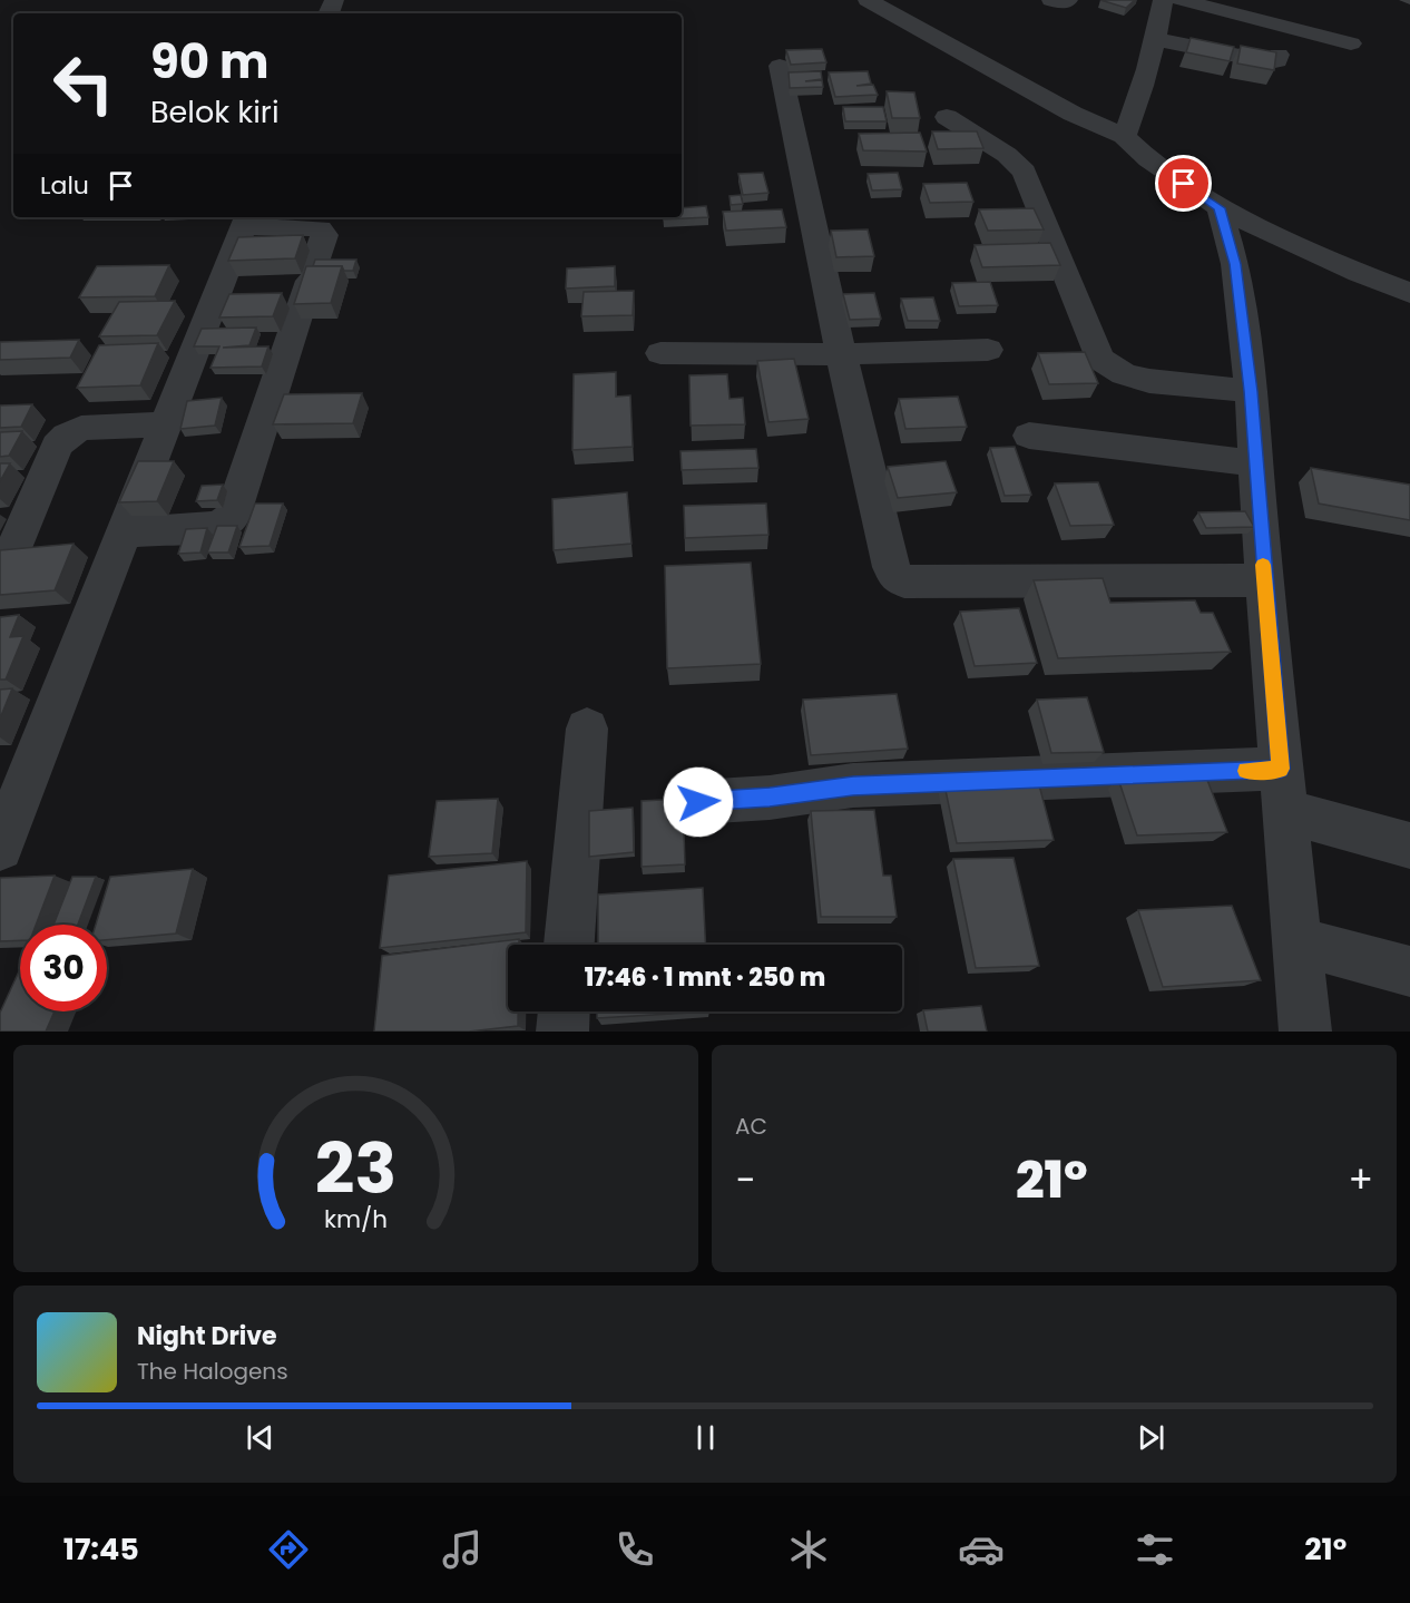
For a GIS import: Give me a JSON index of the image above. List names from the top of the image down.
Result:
{
  "page": {
    "turn": ["90 m", "Belok kiri"],
    "then": "Lalu",
    "limit": "30",
    "trip": "17:46 · 1 mnt · 250 m",
    "tile": "AC",
    "heat": ["−", "21°", "+"],
    "song": ["Night Drive", "The Halogens"],
    "tabs": ["17:45", "21°"],
    "gauge": ["23", "km/h"]
  }
}
